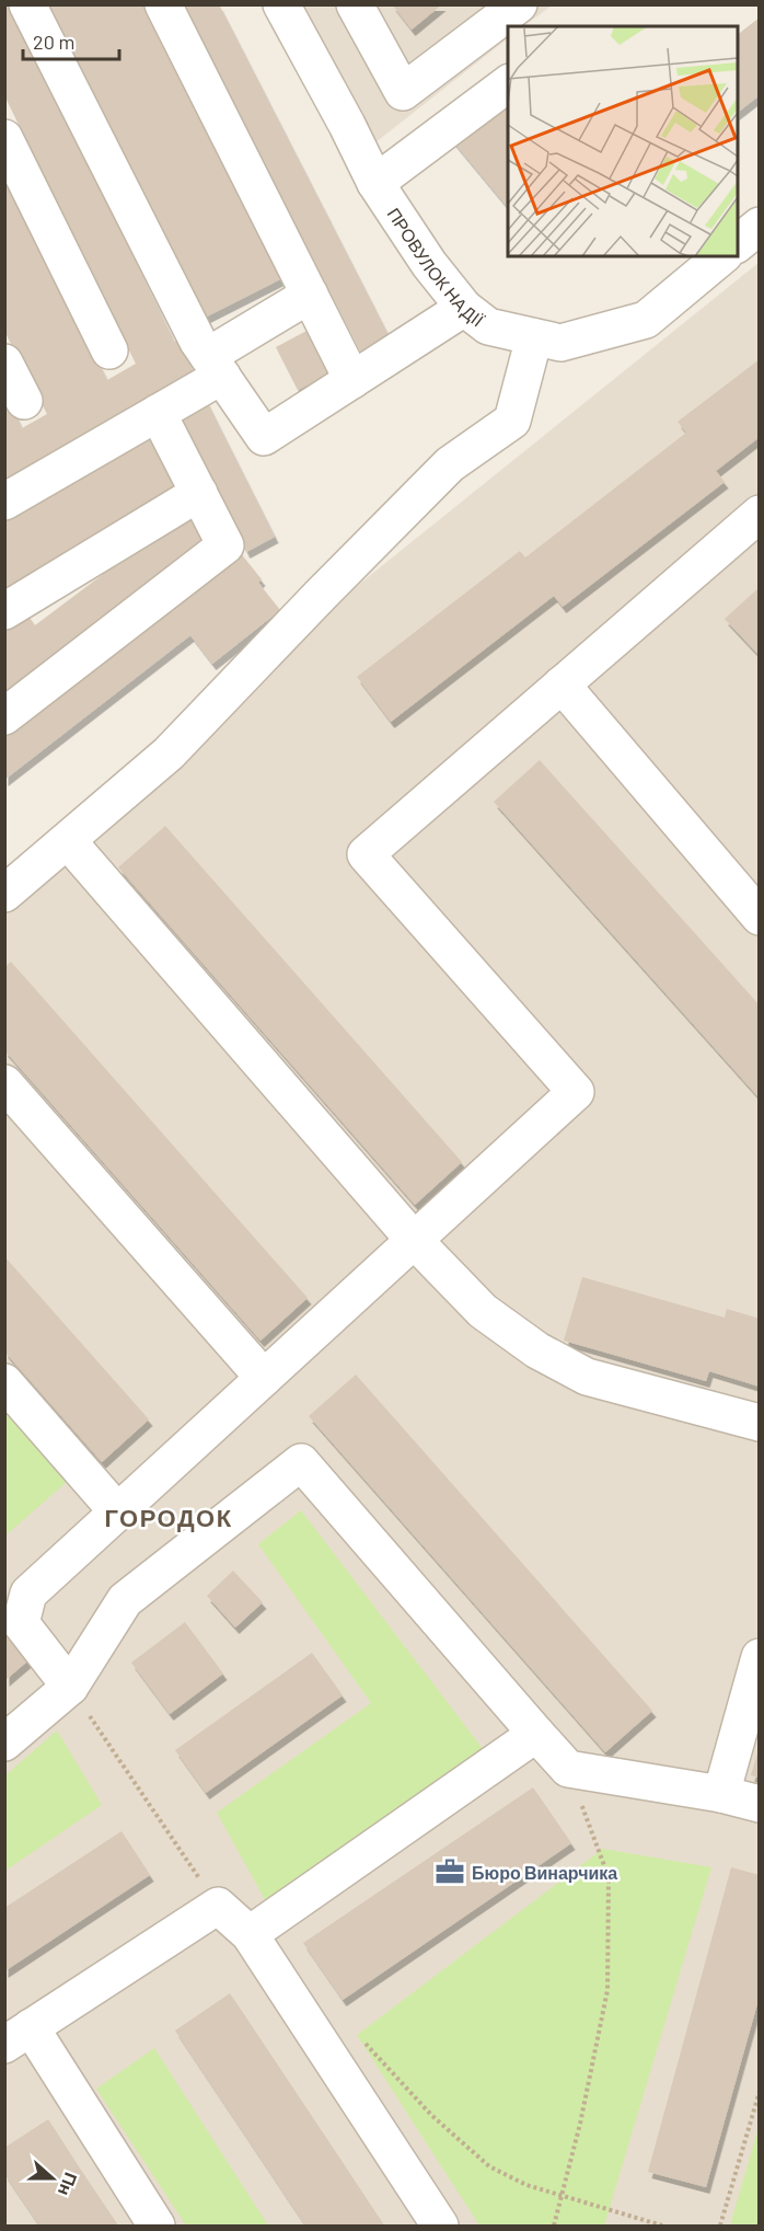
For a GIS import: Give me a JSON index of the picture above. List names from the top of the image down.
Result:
{
  "streets": {
    "lane": ["ПРОВУЛОК НАДІЇ"]
  },
  "districts": ["ГОРОДОК"],
  "places": {
    "office": ["Бюро Винарчика"]
  },
  "scale_bar": "20 m",
  "north": "right"
}
